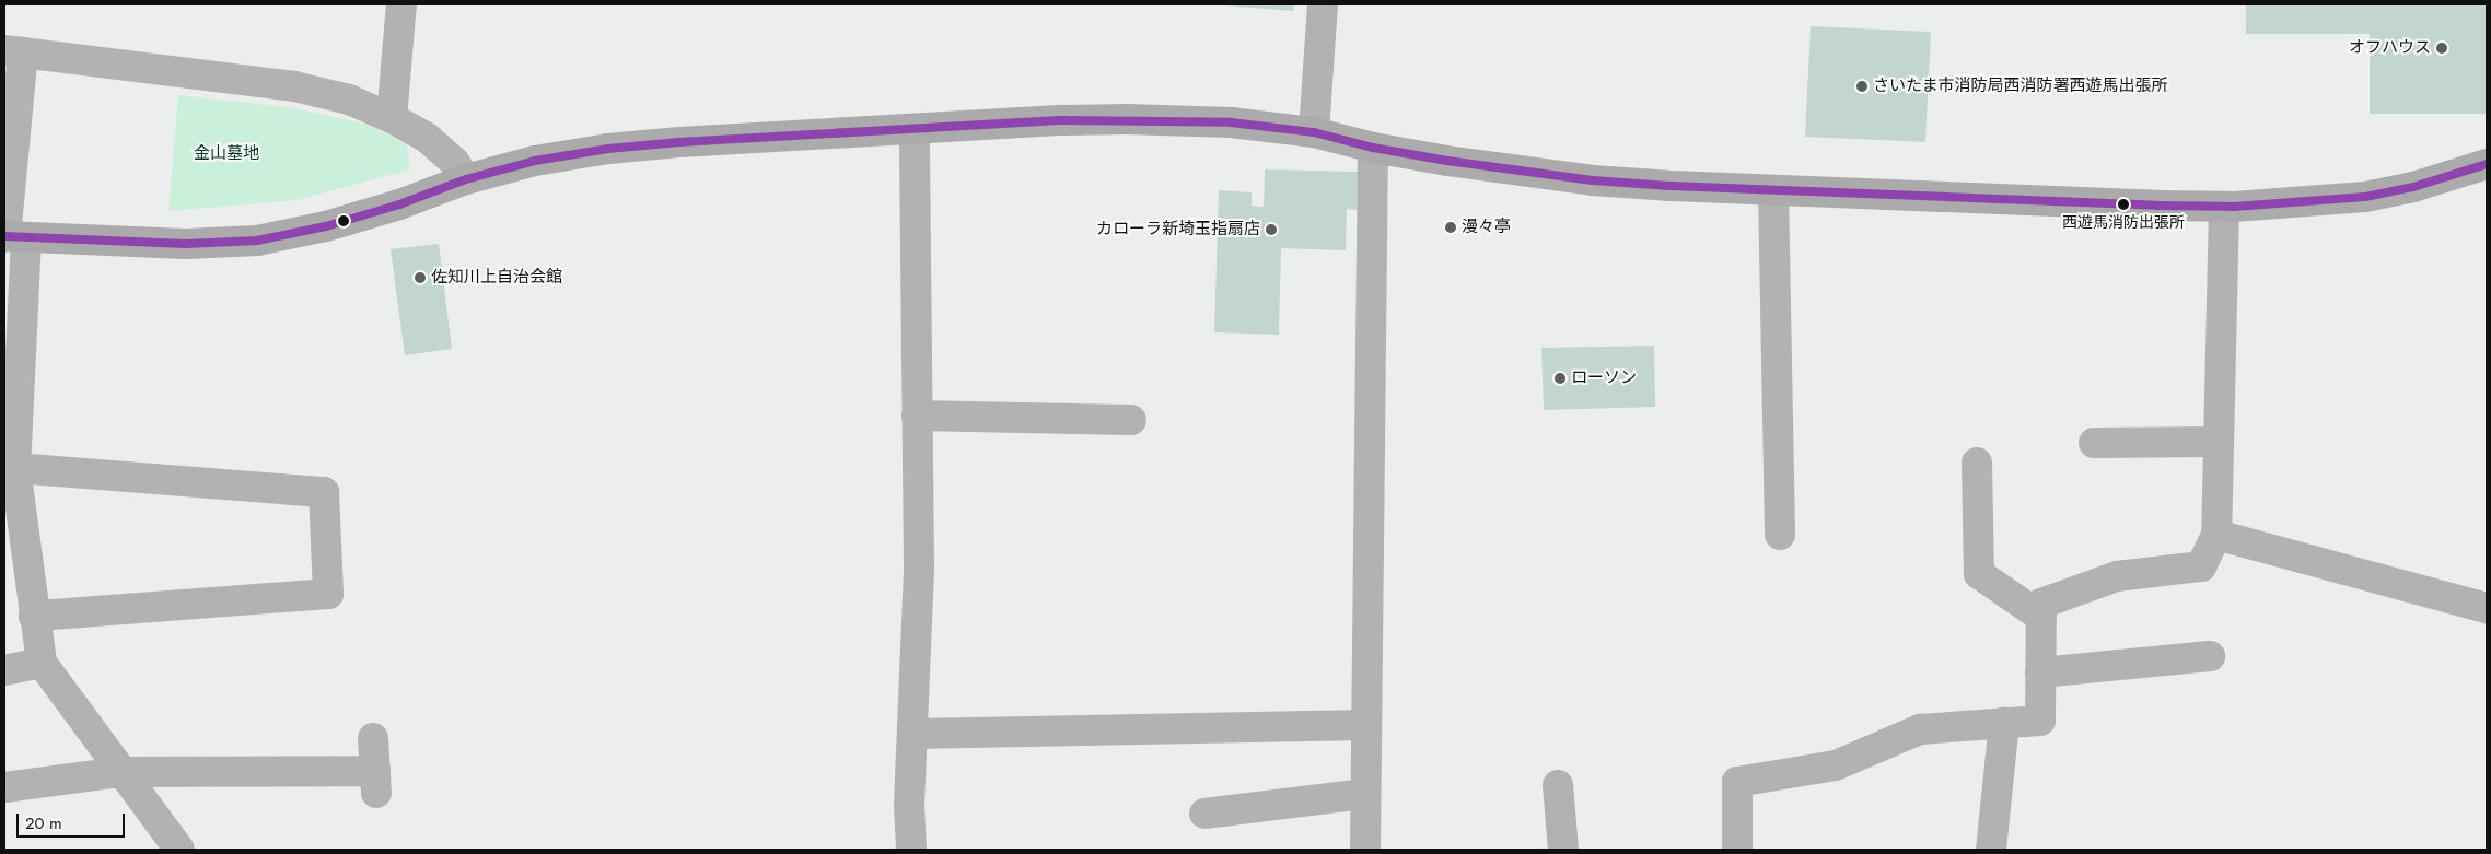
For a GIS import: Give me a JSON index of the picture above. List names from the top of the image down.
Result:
{
  "parks": ["金山墓地"],
  "places": [
    "オフハウス",
    "さいたま市消防局西消防署西遊馬出張所",
    "西遊馬消防出張所",
    "漫々亭",
    "カローラ新埼玉指扇店",
    "佐知川上自治会館",
    "ローソン"
  ],
  "scale_bar": "20 m"
}
